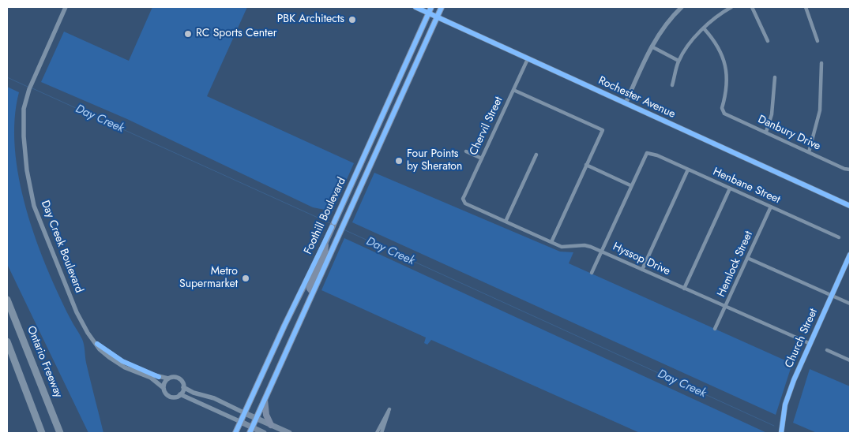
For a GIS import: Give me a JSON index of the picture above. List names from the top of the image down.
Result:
{
  "streets": {
    "highway": ["Ontario Freeway"],
    "main road": ["Rochester Avenue", "Foothill Boulevard", "Church Street"],
    "street": [
      "Chervil Street",
      "Danbury Drive",
      "Henbane Street",
      "Day Creek Boulevard",
      "Hyssop Drive",
      "Hemlock Street"
    ]
  },
  "crossings": [
    ["Rochester Avenue", "Chervil Street"],
    ["Rochester Avenue", "Foothill Boulevard"],
    ["Chervil Street", "Hyssop Drive"],
    ["Henbane Street", "Hemlock Street"],
    ["Hyssop Drive", "Hemlock Street"],
    ["Hyssop Drive", "Church Street"]
  ],
  "water": ["Day Creek"],
  "places": [
    "PBK Architects",
    "RC Sports Center",
    "Four Points by Sheraton",
    "Metro Supermarket"
  ]
}
